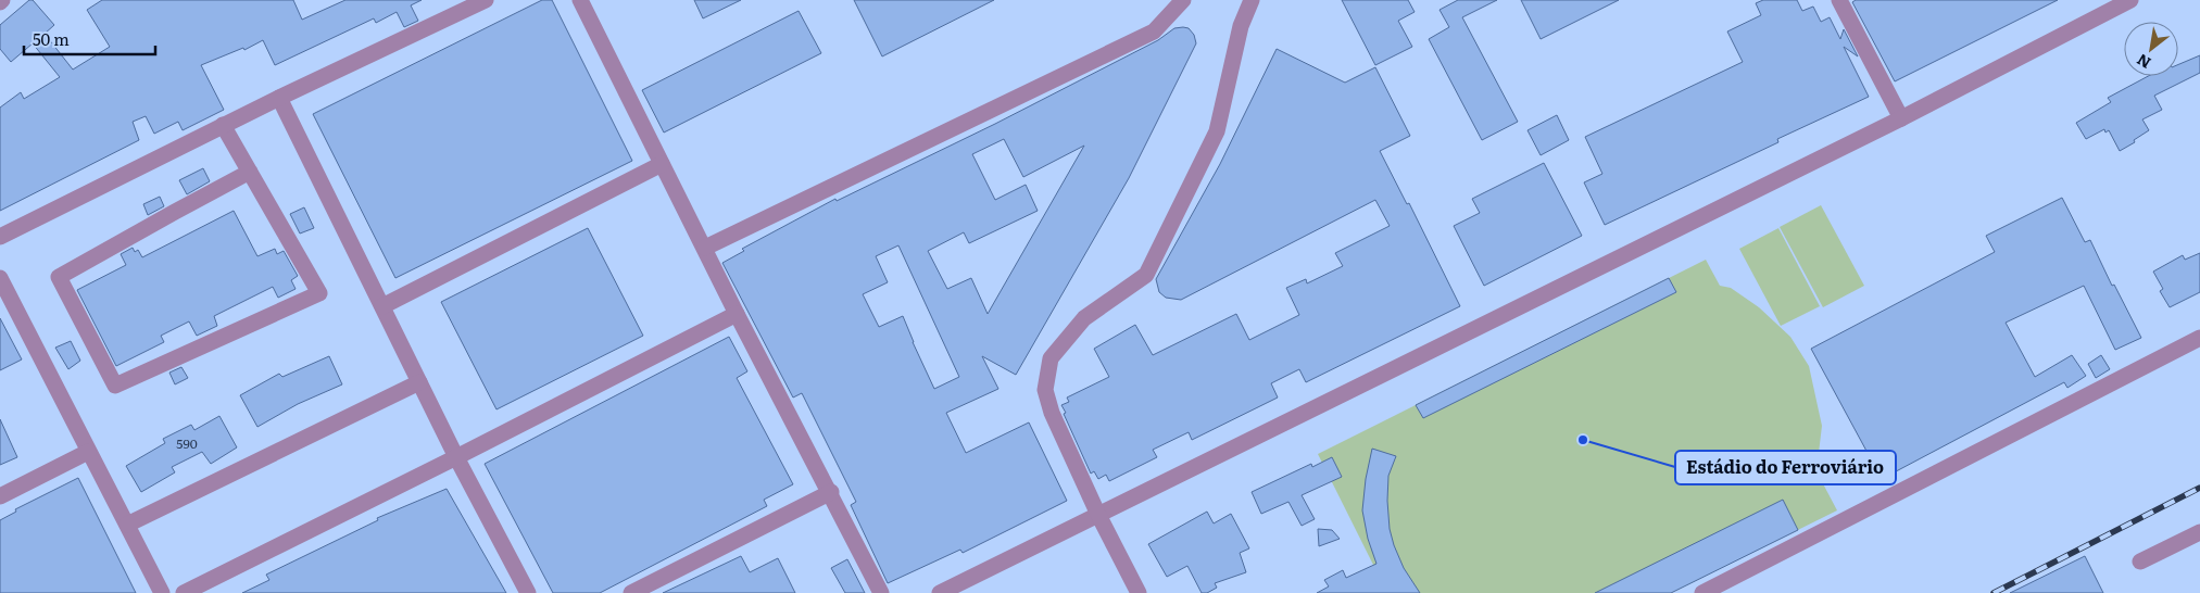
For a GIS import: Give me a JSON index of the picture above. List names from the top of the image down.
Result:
{
  "places": ["Estádio do Ferroviário"],
  "house_numbers": ["590"],
  "scale_bar": "50 m",
  "north": "bottom left"
}
